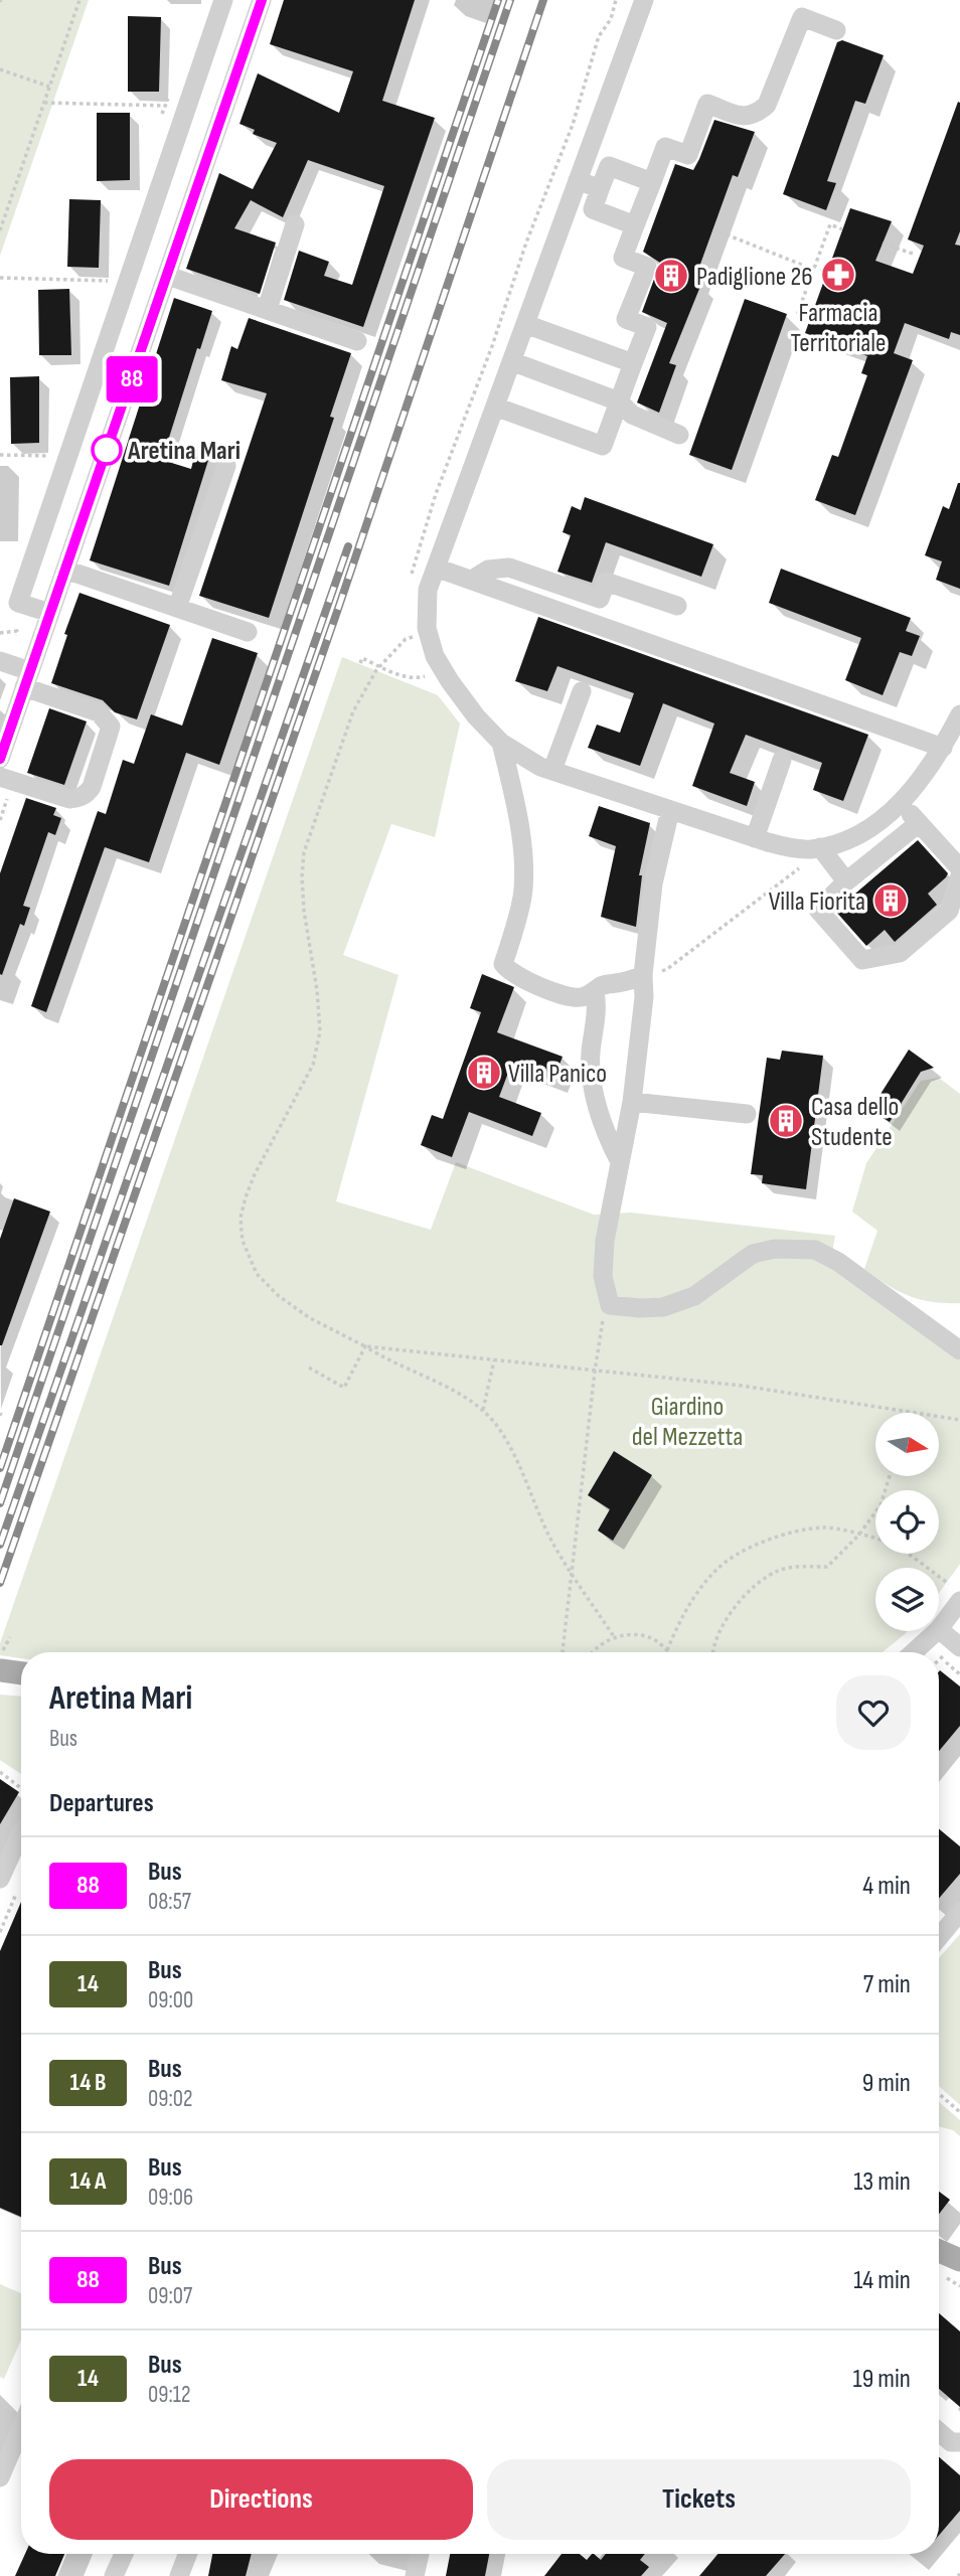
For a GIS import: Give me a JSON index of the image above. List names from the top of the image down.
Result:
{
  "parks": ["Giardino del Mezzetta"],
  "places": {
    "pharmacy": ["Farmacia Territoriale"],
    "building": [
      "Padiglione 26",
      "Villa Fiorita",
      "Villa Panico",
      "Casa dello Studente"
    ],
    "other": ["Aretina Mari"]
  },
  "lines": ["bus line 88"],
  "north": "right",
  "page": {
    "on_map": "88",
    "heading": [
      ["Aretina Mari", "Bus"],
      "Departures"
    ],
    "list": [
      {
        "mark": "88",
        "name": "Bus",
        "note": "08:57",
        "value": "4 min"
      },
      {
        "mark": "14",
        "name": "Bus",
        "note": "09:00",
        "value": "7 min"
      },
      {
        "mark": "14 B",
        "name": "Bus",
        "note": "09:02",
        "value": "9 min"
      },
      {
        "mark": "14 A",
        "name": "Bus",
        "note": "09:06",
        "value": "13 min"
      },
      {
        "mark": "88",
        "name": "Bus",
        "note": "09:07",
        "value": "14 min"
      },
      {
        "mark": "14",
        "name": "Bus",
        "note": "09:12",
        "value": "19 min"
      }
    ],
    "buttons": ["Directions", "Tickets"]
  }
}
